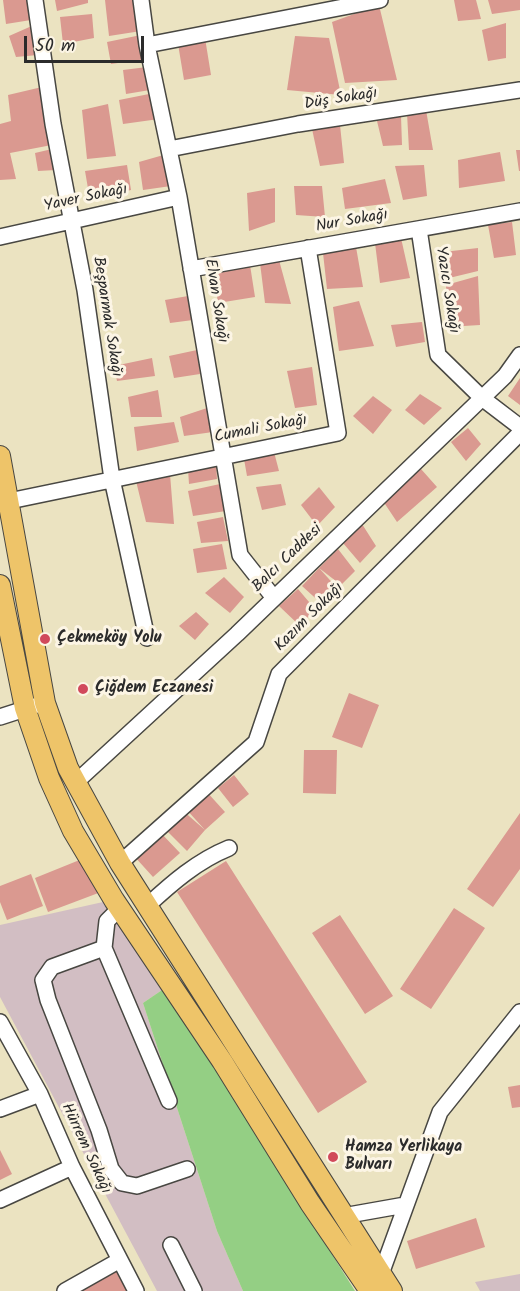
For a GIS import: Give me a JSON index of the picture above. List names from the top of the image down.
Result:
{
  "streets": {
    "street": [
      "Düş Sokağı",
      "Yaver Sokağı",
      "Nur Sokağı",
      "Yazıcı Sokağı",
      "Elvan Sokağı",
      "Beşparmak Sokağı",
      "Cumali Sokağı",
      "Balcı Caddesi",
      "Kazım Sokağı",
      "Hürrem Sokağı"
    ]
  },
  "crossings": [
    ["Düş Sokağı", "Elvan Sokağı"],
    ["Yaver Sokağı", "Elvan Sokağı"],
    ["Yaver Sokağı", "Beşparmak Sokağı"],
    ["Nur Sokağı", "Yazıcı Sokağı"],
    ["Nur Sokağı", "Elvan Sokağı"],
    ["Nur Sokağı", "Cumali Sokağı"],
    ["Yazıcı Sokağı", "Balcı Caddesi"],
    ["Elvan Sokağı", "Cumali Sokağı"],
    ["Elvan Sokağı", "Balcı Caddesi"],
    ["Beşparmak Sokağı", "Cumali Sokağı"]
  ],
  "places": ["Çekmeköy Yolu", "Çiğdem Eczanesi", "Hamza Yerlikaya Bulvarı"],
  "scale_bar": "50 m"
}
